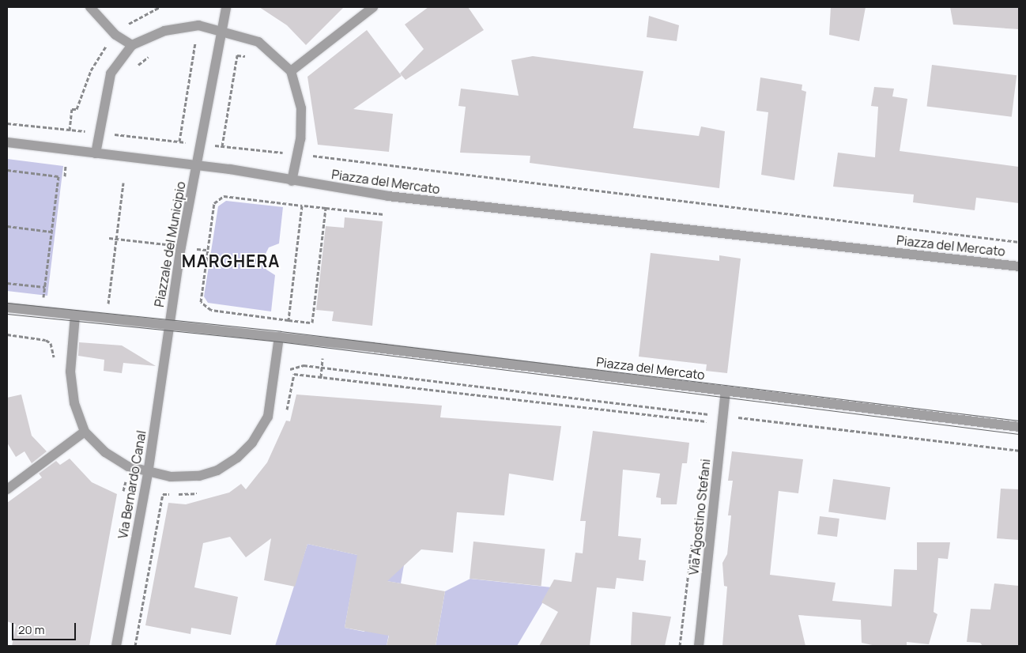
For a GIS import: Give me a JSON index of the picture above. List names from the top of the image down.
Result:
{
  "streets": {
    "street": [
      "Piazza del Mercato",
      "Piazzale del Municipio",
      "Via Bernardo Canal",
      "Via Agostino Stefani"
    ]
  },
  "crossings": [
    ["Piazza del Mercato", "Piazzale del Municipio"],
    ["Piazza del Mercato", "Via Agostino Stefani"],
    ["Piazzale del Municipio", "Via Bernardo Canal"]
  ],
  "districts": ["MARGHERA"],
  "scale_bar": "20 m"
}
